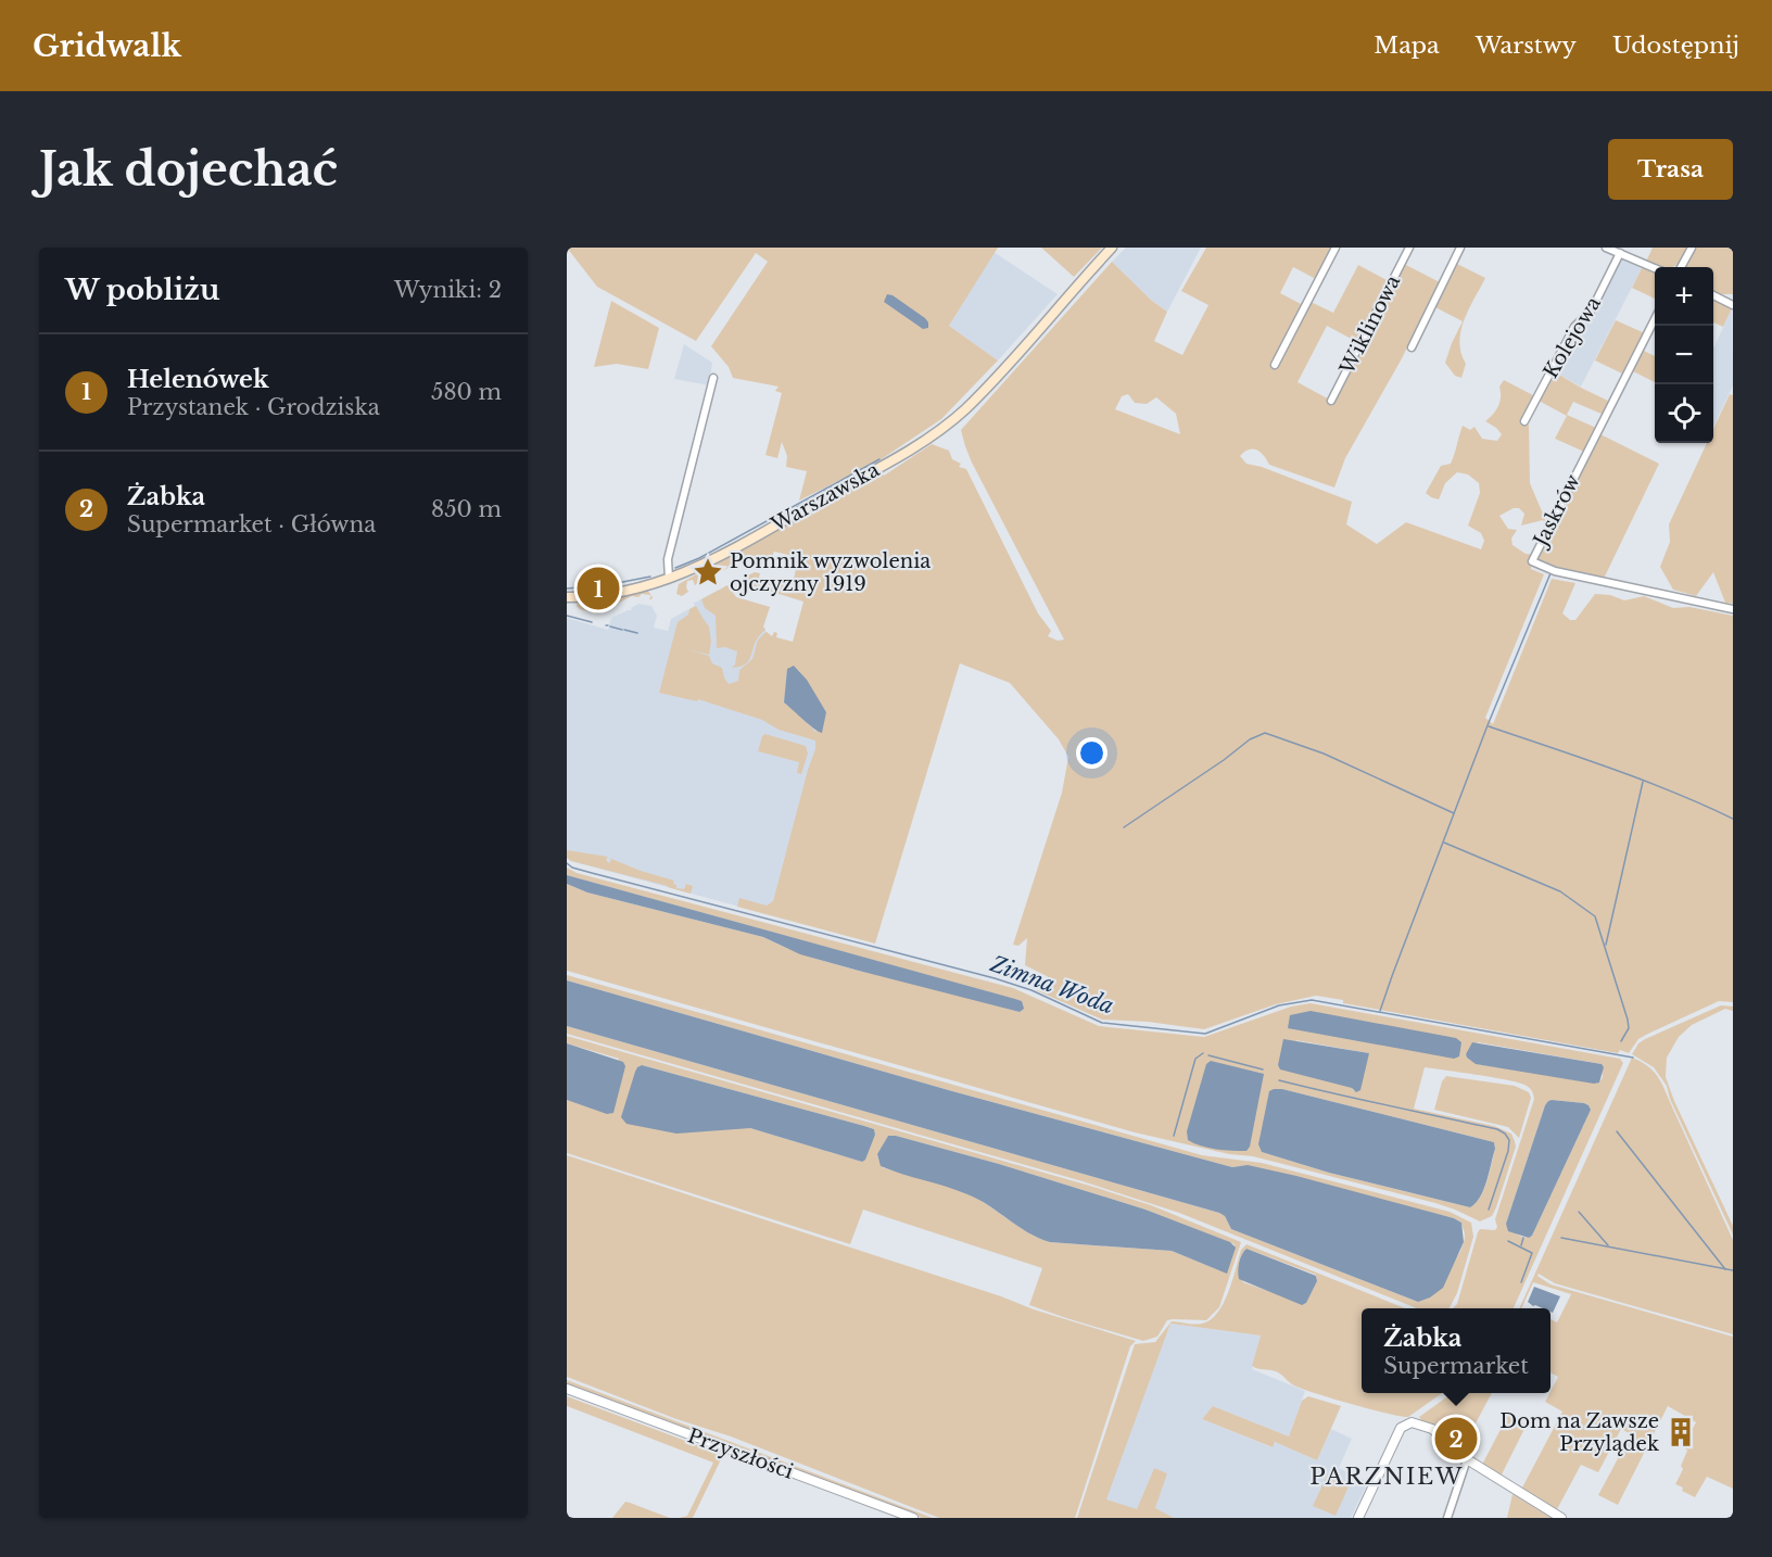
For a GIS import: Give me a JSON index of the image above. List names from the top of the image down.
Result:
{
  "streets": {
    "main road": ["Warszawska"],
    "street": [
      "Wiklinowa",
      "Kolejowa",
      "Jaskrów",
      "Przyszłości"
    ]
  },
  "districts": ["PARZNIEW"],
  "water": ["Zimna Woda"],
  "places": {
    "place": ["Pomnik wyzwolenia ojczyzny 1919"],
    "building": ["Dom na Zawsze Przylądek"]
  },
  "page": {
    "header": "Gridwalk",
    "nav": ["Mapa", "Warstwy", "Udostępnij"],
    "buttons": "Trasa",
    "title": "Jak dojechać",
    "heading": ["W pobliżu", "Wyniki: 2"],
    "map_buttons": ["+", "−"],
    "list": [
      {
        "mark": "1",
        "name": "Helenówek",
        "note": "Przystanek · Grodziska",
        "value": "580 m"
      },
      {
        "mark": "2",
        "name": "Żabka",
        "note": "Supermarket · Główna",
        "value": "850 m"
      }
    ],
    "pins": ["1", "2"],
    "popup": ["Żabka", "Supermarket"]
  }
}
